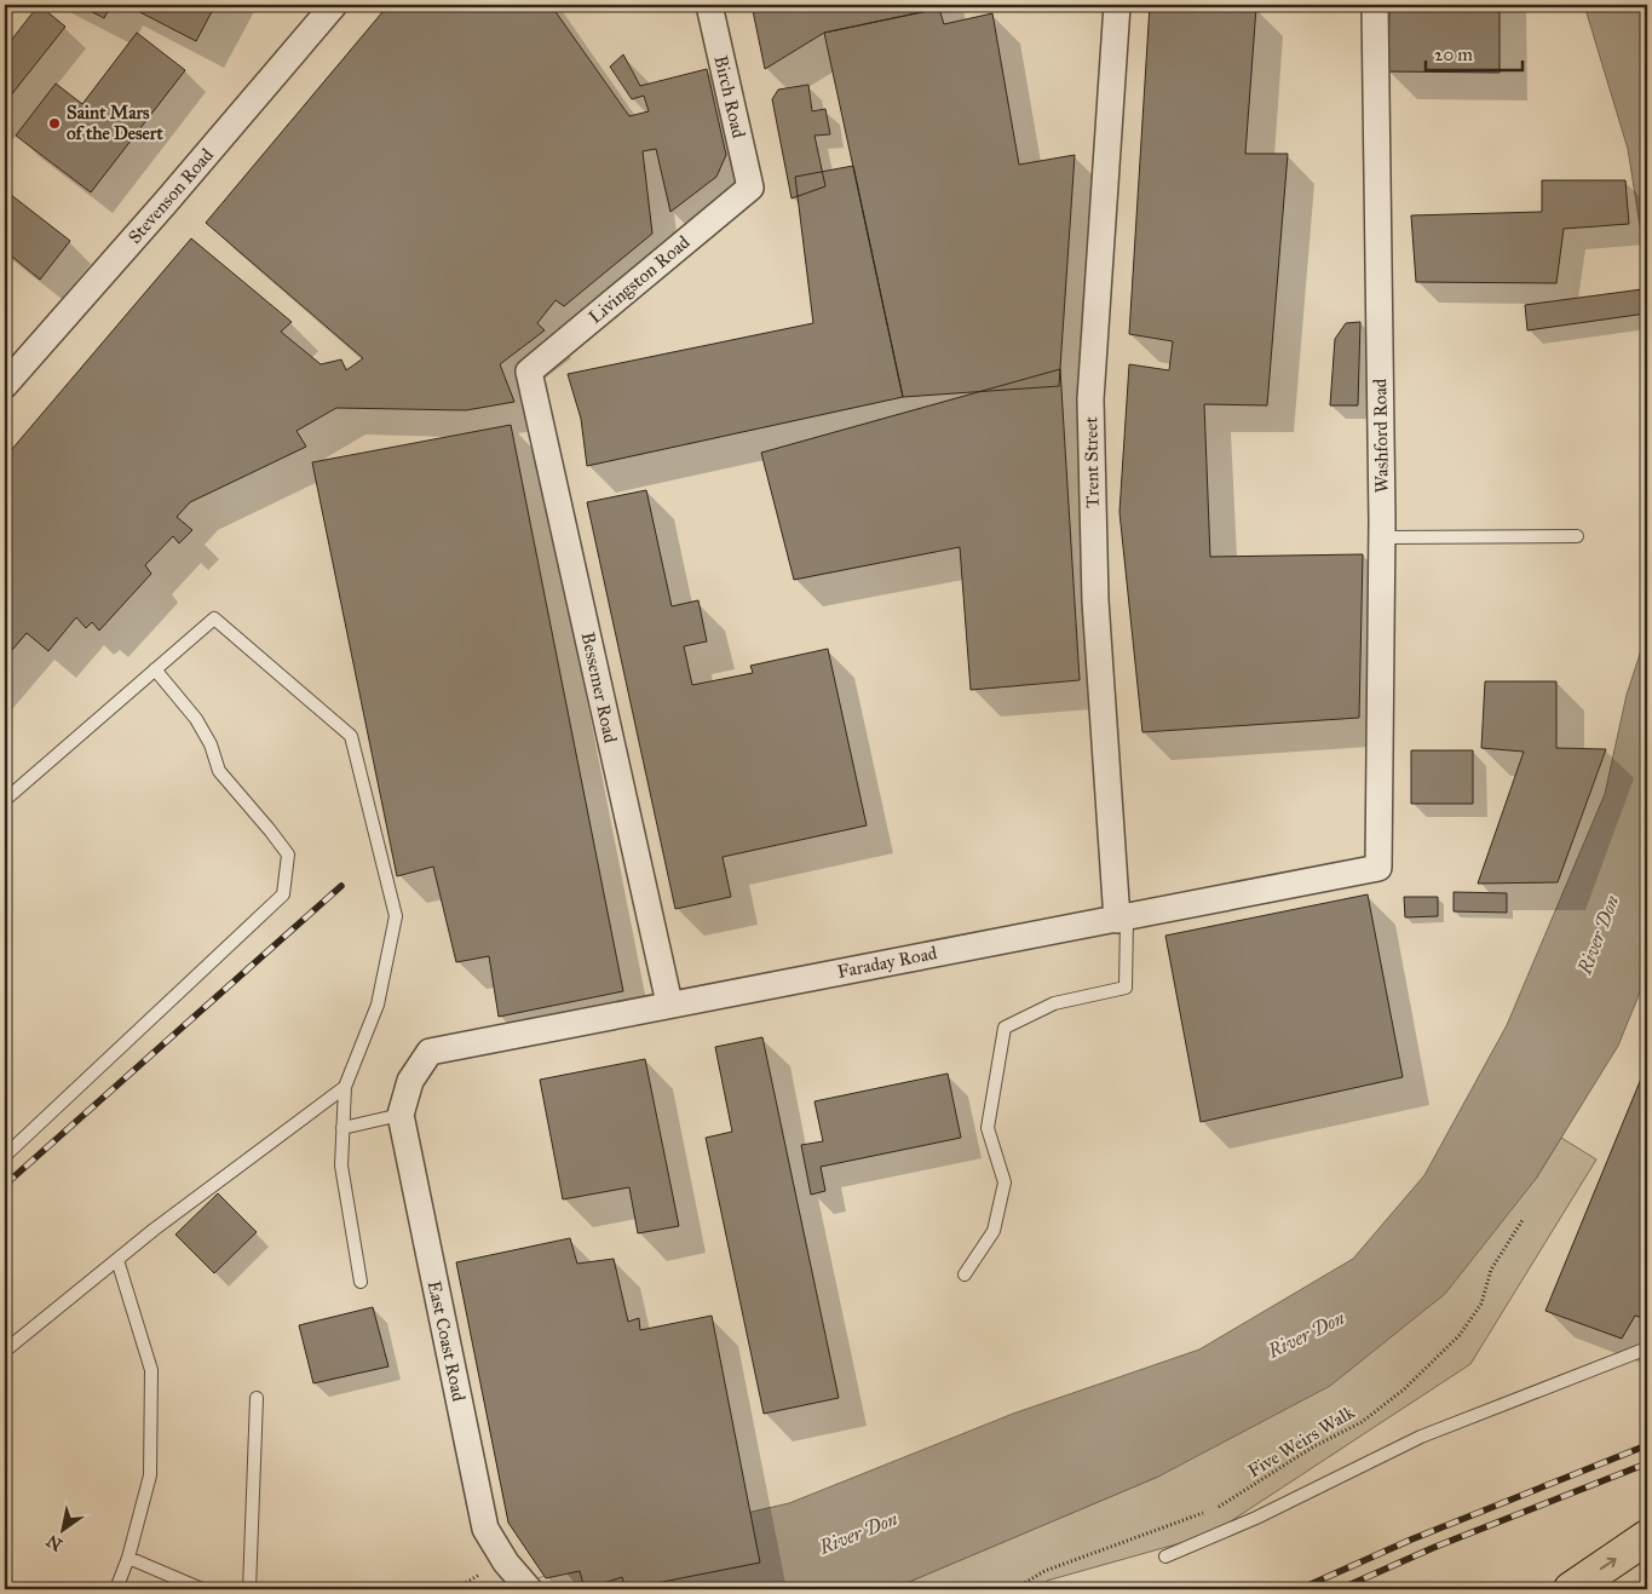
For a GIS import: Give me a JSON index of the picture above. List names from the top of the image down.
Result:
{
  "streets": {
    "street": [
      "Birch Road",
      "Stevenson Road",
      "Livingston Road",
      "Washford Road",
      "Trent Street",
      "Bessemer Road",
      "Faraday Road",
      "East Coast Road"
    ],
    "path": ["Five Weirs Walk"]
  },
  "crossings": [
    ["Birch Road", "Livingston Road"],
    ["Livingston Road", "Bessemer Road"],
    ["Washford Road", "Faraday Road"],
    ["Trent Street", "Faraday Road"],
    ["Bessemer Road", "Faraday Road"],
    ["Faraday Road", "East Coast Road"]
  ],
  "water": ["River Don"],
  "places": ["Saint Mars of the Desert"],
  "scale_bar": "20 m",
  "north": "bottom left"
}
